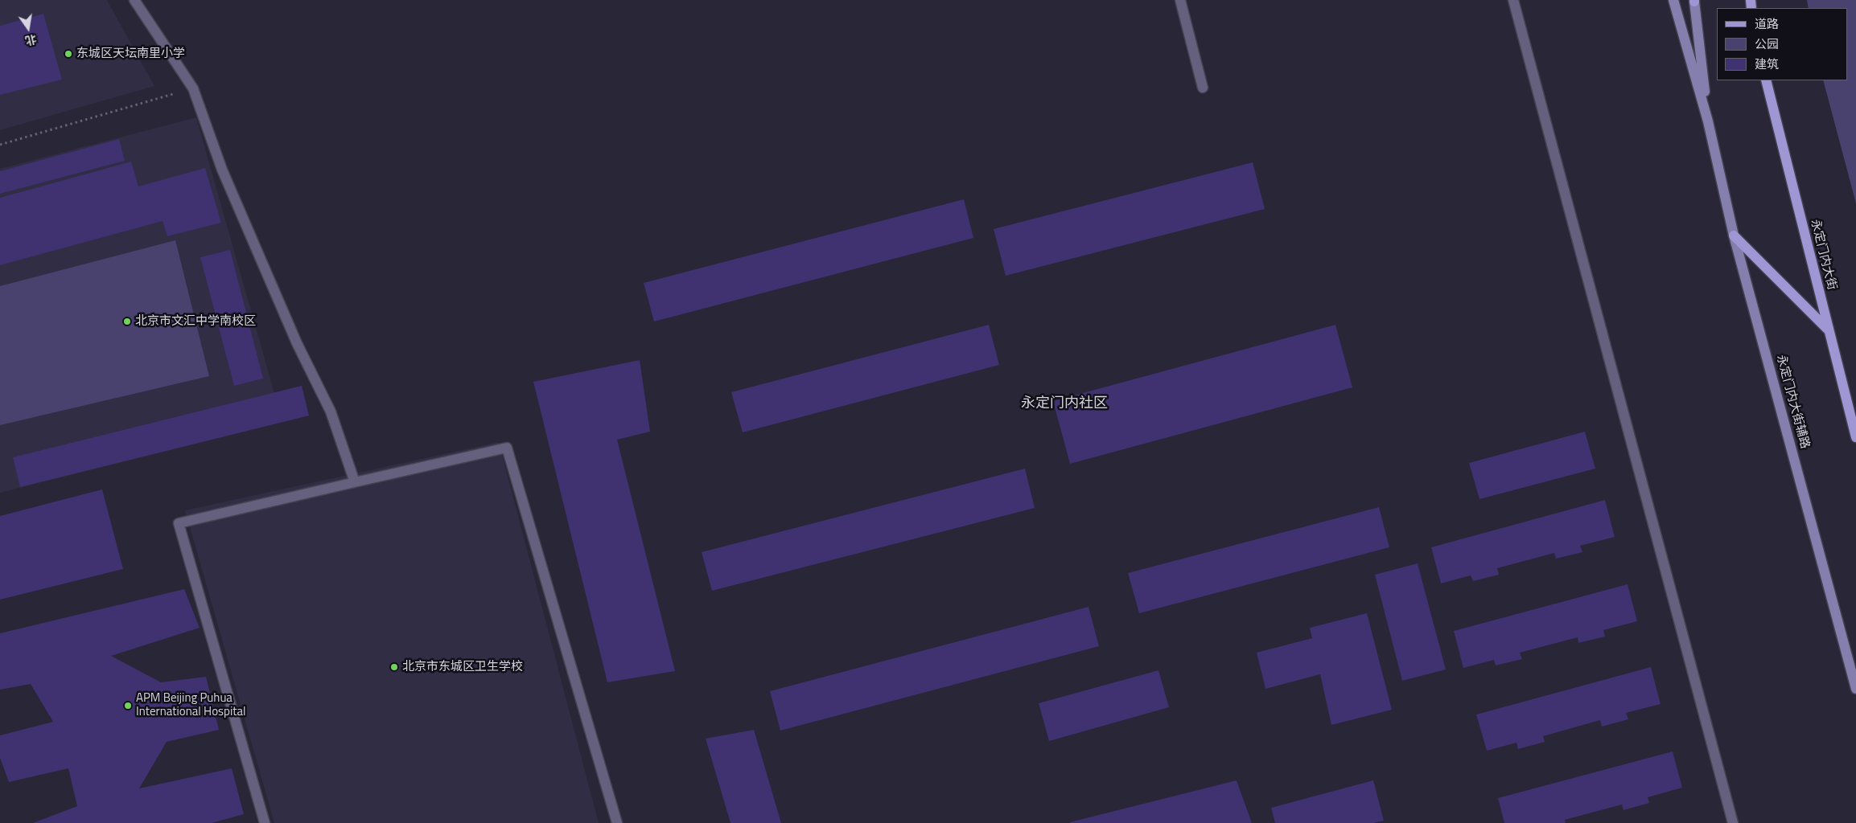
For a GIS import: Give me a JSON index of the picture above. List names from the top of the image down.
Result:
{
  "streets": {
    "main road": ["永定门内大街"],
    "street": ["永定门内大街辅路"]
  },
  "districts": ["永定门内社区"],
  "places": [
    "东城区天坛南里小学",
    "北京市文汇中学南校区",
    "北京市东城区卫生学校",
    "APM Beijing Puhua International Hospital"
  ],
  "legend": ["道路", "公园", "建筑"],
  "north": "bottom"
}
